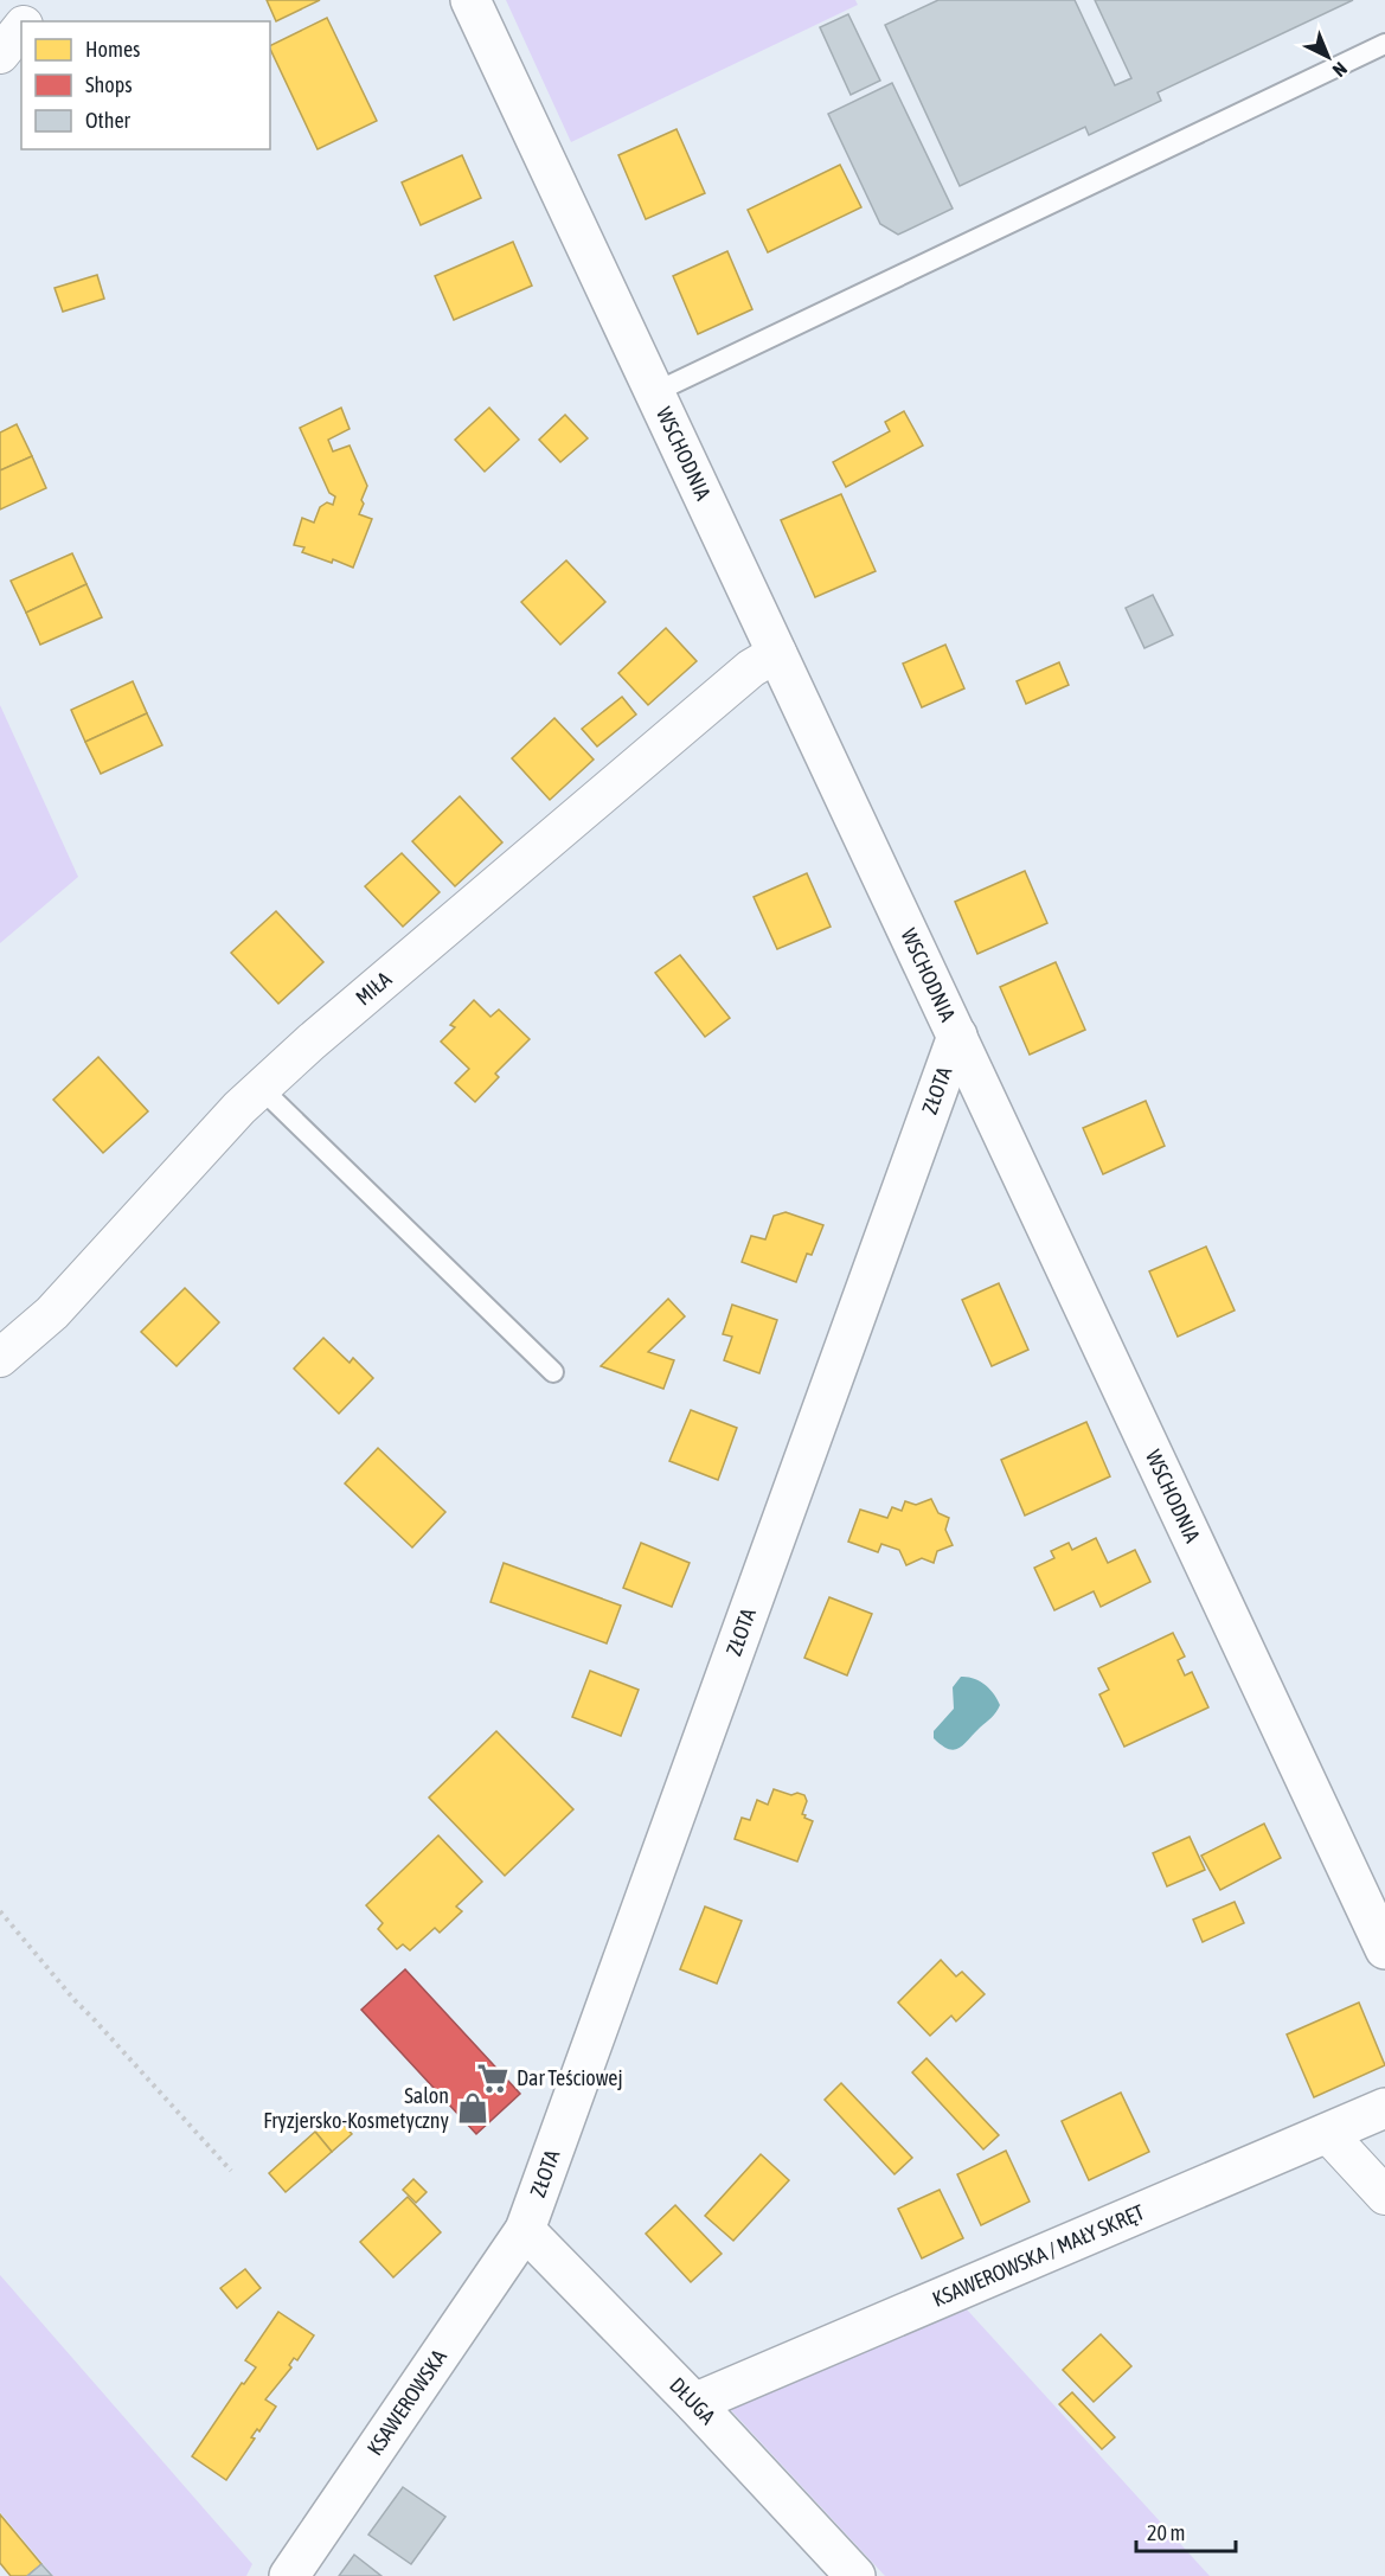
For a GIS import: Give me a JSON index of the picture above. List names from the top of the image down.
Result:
{
  "streets": {
    "street": [
      "WSCHODNIA",
      "MIŁA",
      "ZŁOTA",
      "KSAWEROWSKA / MAŁY SKRĘT",
      "DŁUGA",
      "KSAWEROWSKA"
    ]
  },
  "crossings": [
    ["WSCHODNIA", "MIŁA"],
    ["WSCHODNIA", "ZŁOTA"],
    ["ZŁOTA", "DŁUGA"],
    ["ZŁOTA", "KSAWEROWSKA"],
    ["KSAWEROWSKA / MAŁY SKRĘT", "DŁUGA"],
    ["DŁUGA", "KSAWEROWSKA"]
  ],
  "places": {
    "supermarket": ["Dar Teściowej"],
    "shop": ["Salon Fryzjersko-Kosmetyczny"]
  },
  "legend": ["Homes", "Shops", "Other"],
  "scale_bar": "20 m",
  "north": "bottom right"
}
